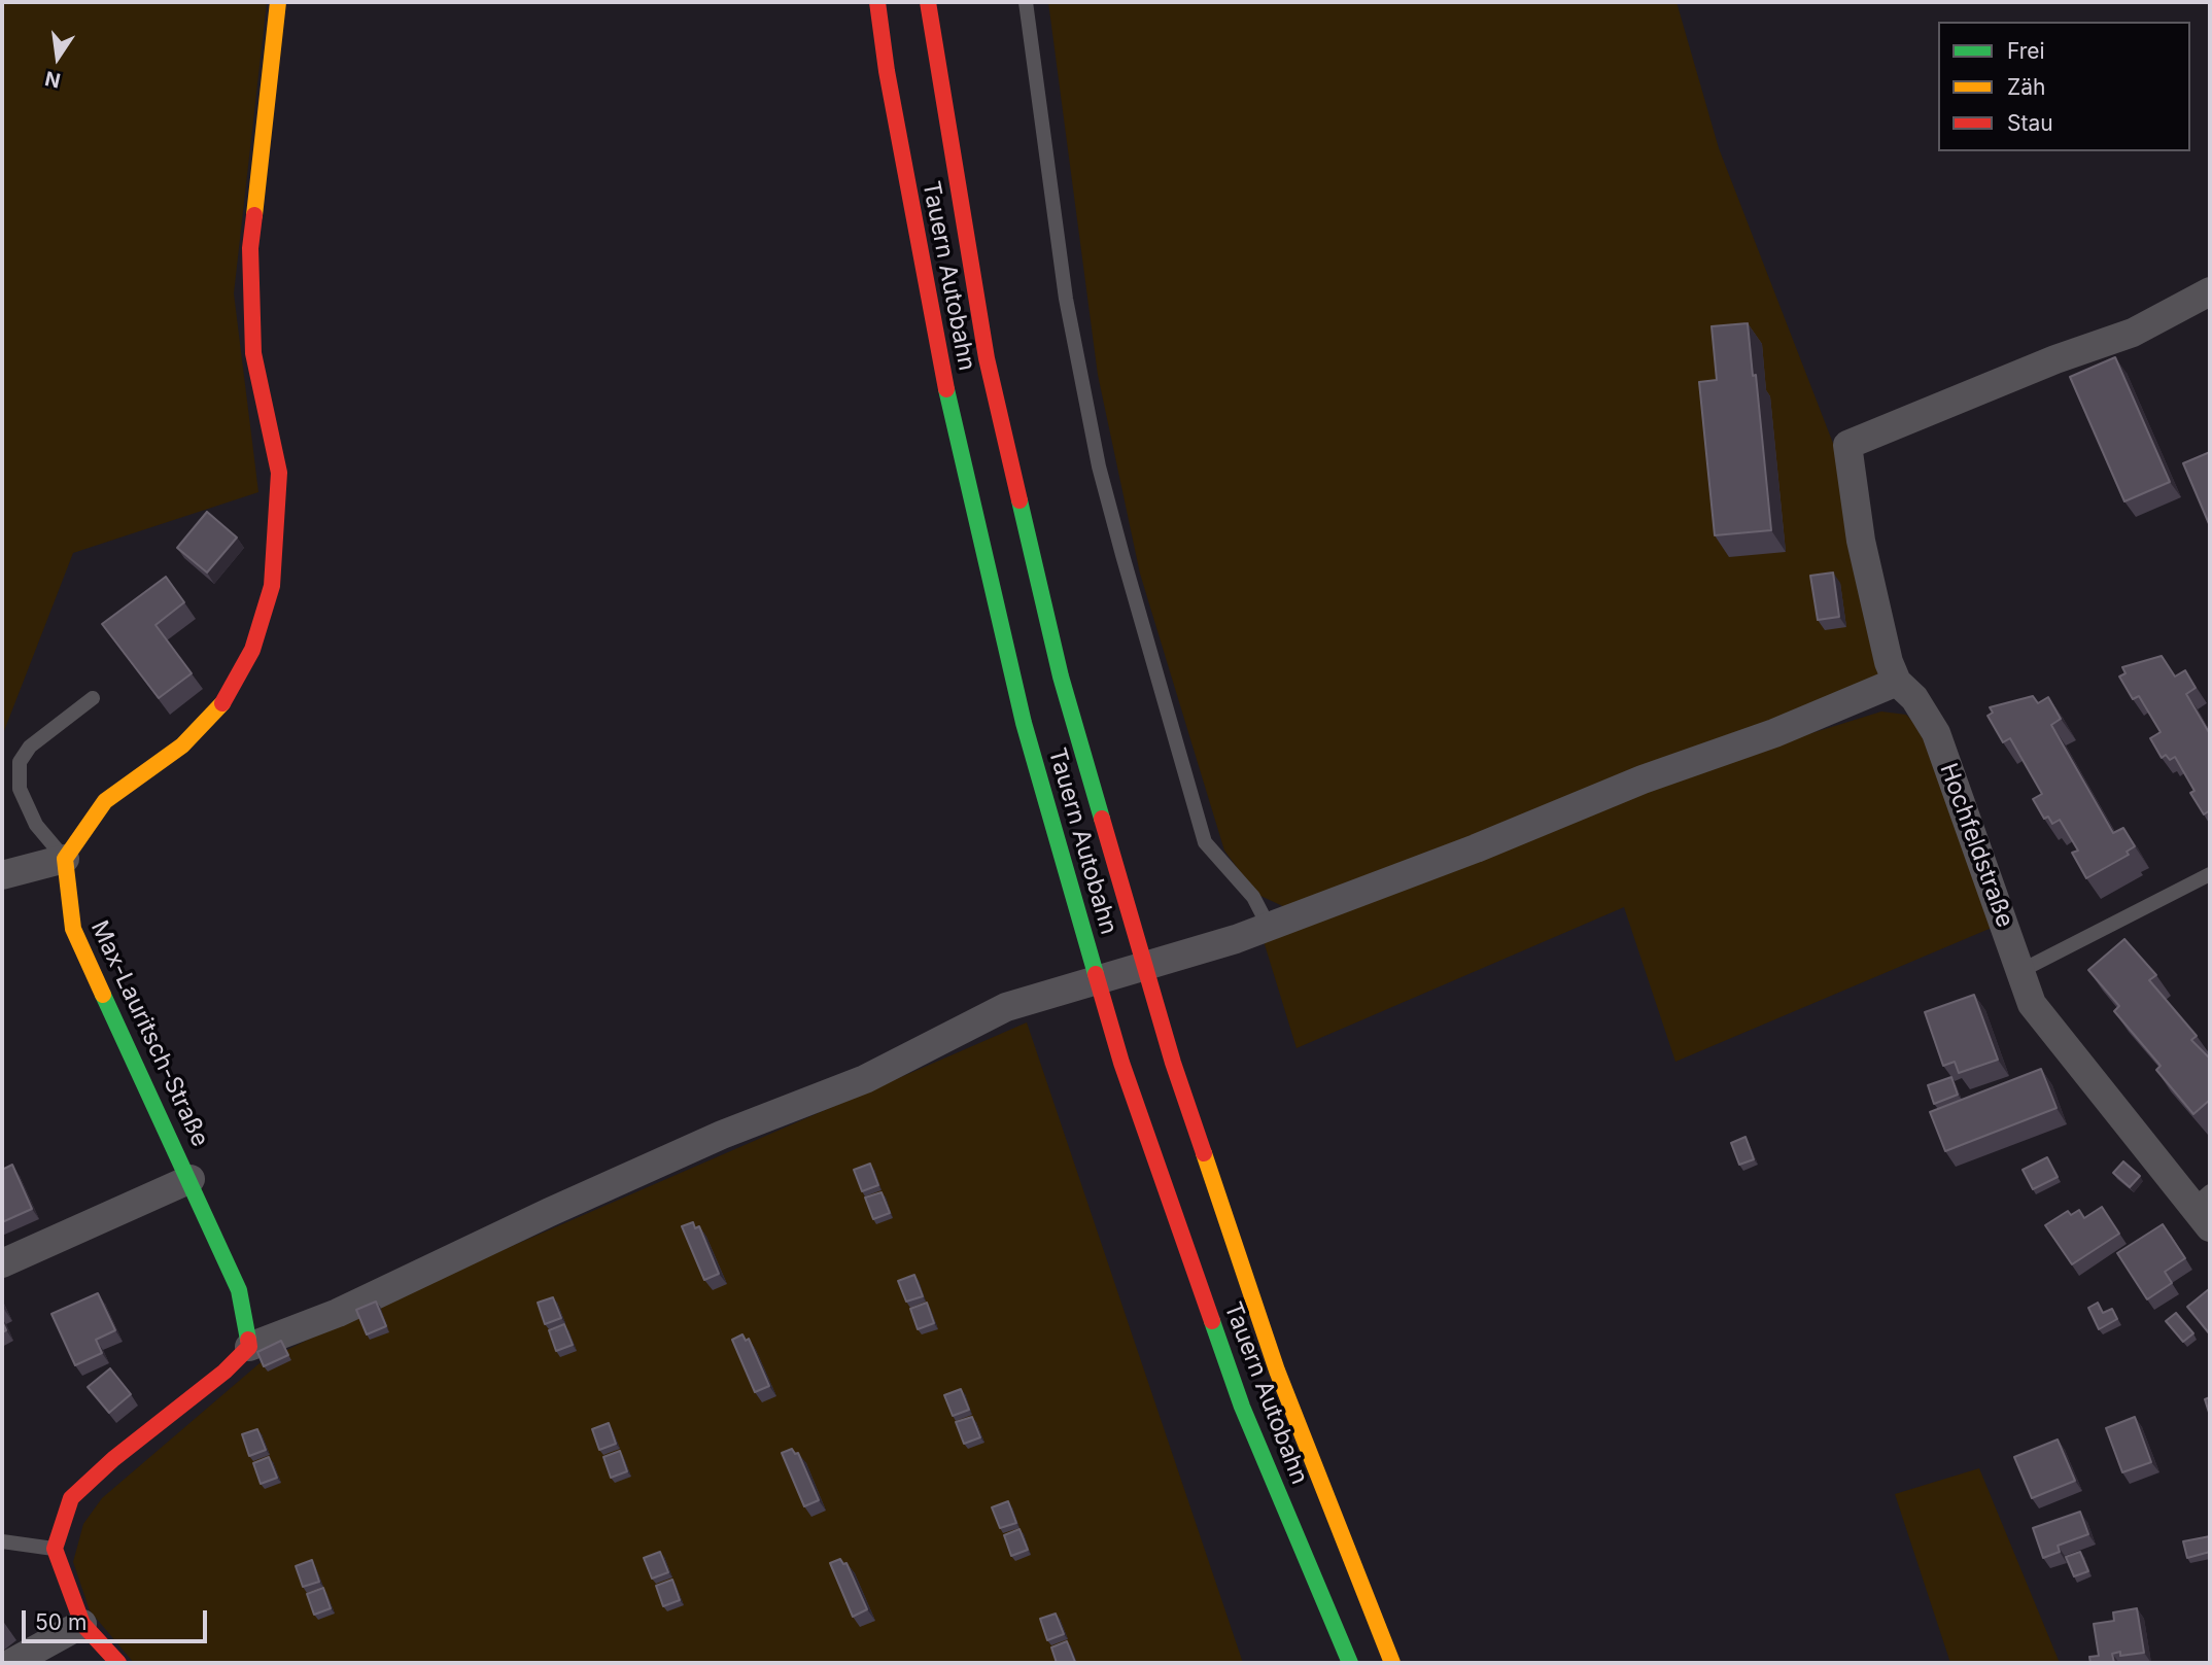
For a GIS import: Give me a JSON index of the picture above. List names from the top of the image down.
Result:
{
  "streets": {
    "main road": ["Tauern Autobahn", "Max-Lauritsch-Straße"],
    "street": ["Hochfeldstraße"]
  },
  "legend": ["Frei", "Zäh", "Stau"],
  "scale_bar": "50 m",
  "north": "bottom"
}
